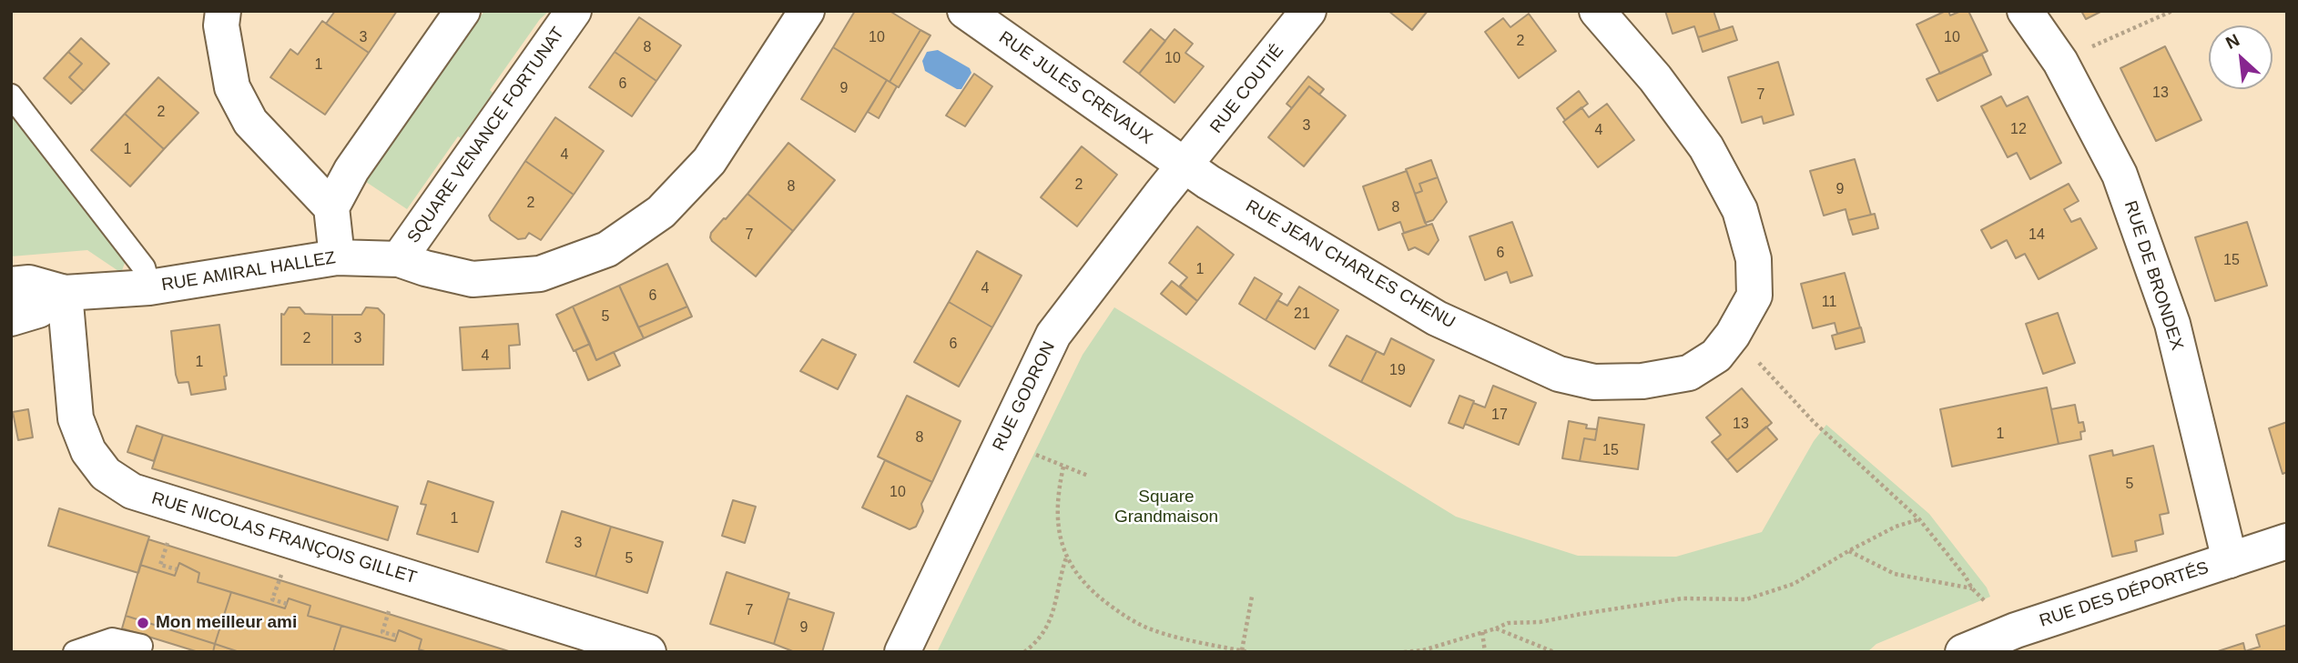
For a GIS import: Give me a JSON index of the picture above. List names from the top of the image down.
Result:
{
  "streets": {
    "street": [
      "RUE JULES CREVAUX",
      "RUE COUTIÉ",
      "SQUARE VENANCE FORTUNAT",
      "RUE JEAN CHARLES CHENU",
      "RUE AMIRAL HALLEZ",
      "RUE DE BRONDEX",
      "RUE GODRON",
      "RUE NICOLAS FRANÇOIS GILLET",
      "RUE DES DÉPORTÉS"
    ]
  },
  "crossings": [
    ["RUE JULES CREVAUX", "RUE COUTIÉ"],
    ["RUE JULES CREVAUX", "RUE JEAN CHARLES CHENU"],
    ["RUE JULES CREVAUX", "RUE GODRON"],
    ["RUE COUTIÉ", "RUE JEAN CHARLES CHENU"],
    ["RUE COUTIÉ", "RUE GODRON"],
    ["SQUARE VENANCE FORTUNAT", "RUE AMIRAL HALLEZ"],
    ["RUE JEAN CHARLES CHENU", "RUE GODRON"],
    ["RUE AMIRAL HALLEZ", "RUE NICOLAS FRANÇOIS GILLET"],
    ["RUE DE BRONDEX", "RUE DES DÉPORTÉS"]
  ],
  "parks": ["Square Grandmaison"],
  "places": ["Mon meilleur ami"],
  "house_numbers": [
    "3",
    "10",
    "10",
    "2",
    "8",
    "10",
    "1",
    "6",
    "9",
    "13",
    "7",
    "2",
    "3",
    "12",
    "4",
    "1",
    "4",
    "2",
    "8",
    "9",
    "2",
    "8",
    "7",
    "14",
    "6",
    "15",
    "1",
    "4",
    "6",
    "11",
    "21",
    "5",
    "2",
    "3",
    "6",
    "4",
    "1",
    "19",
    "17",
    "13",
    "1",
    "8",
    "15",
    "5",
    "10",
    "1",
    "3",
    "5",
    "7",
    "9"
  ],
  "north": "top left"
}
